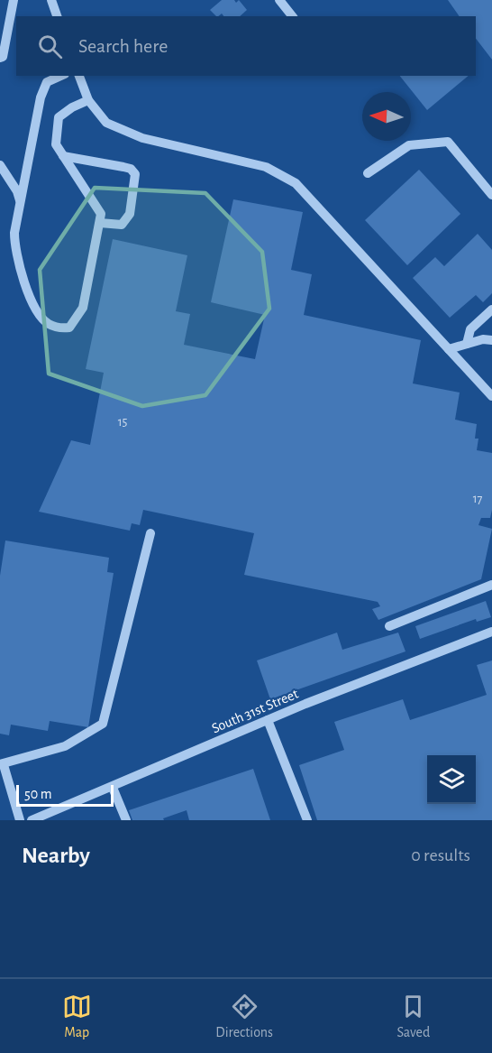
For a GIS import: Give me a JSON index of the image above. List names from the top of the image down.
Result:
{
  "streets": {
    "street": ["South 31st Street"]
  },
  "house_numbers": ["15", "17"],
  "scale_bar": "50 m",
  "north": "left",
  "page": {
    "search": "Search here",
    "scale": "50 m",
    "heading": ["Nearby", "0 results"],
    "nav": ["Map", "Directions", "Saved"]
  }
}
